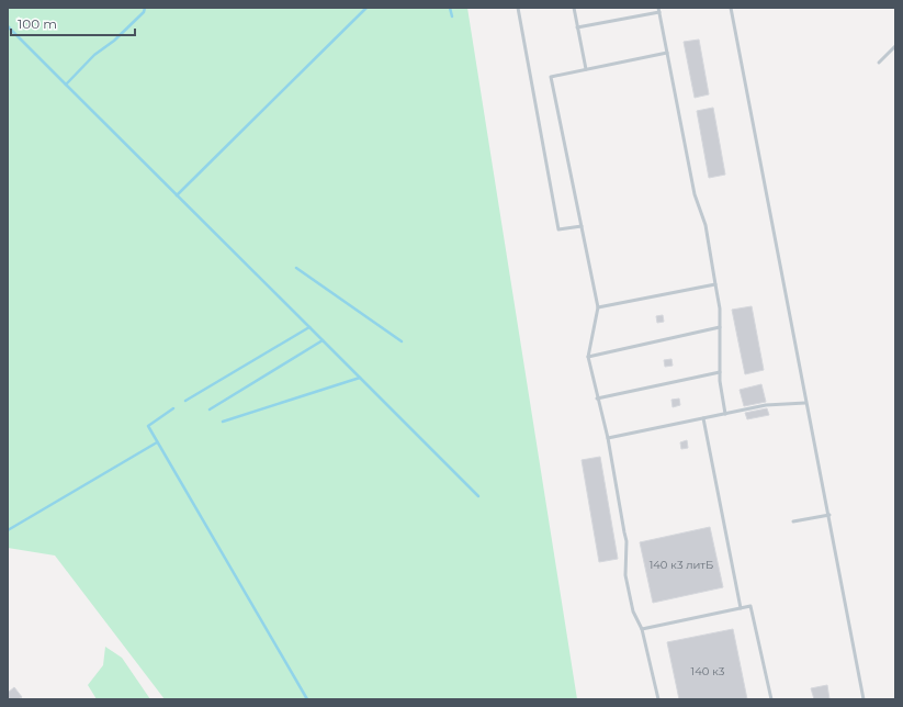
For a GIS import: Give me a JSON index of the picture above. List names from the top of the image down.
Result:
{
  "house_numbers": ["140 к3 литБ", "140 к3"],
  "scale_bar": "100 m"
}
